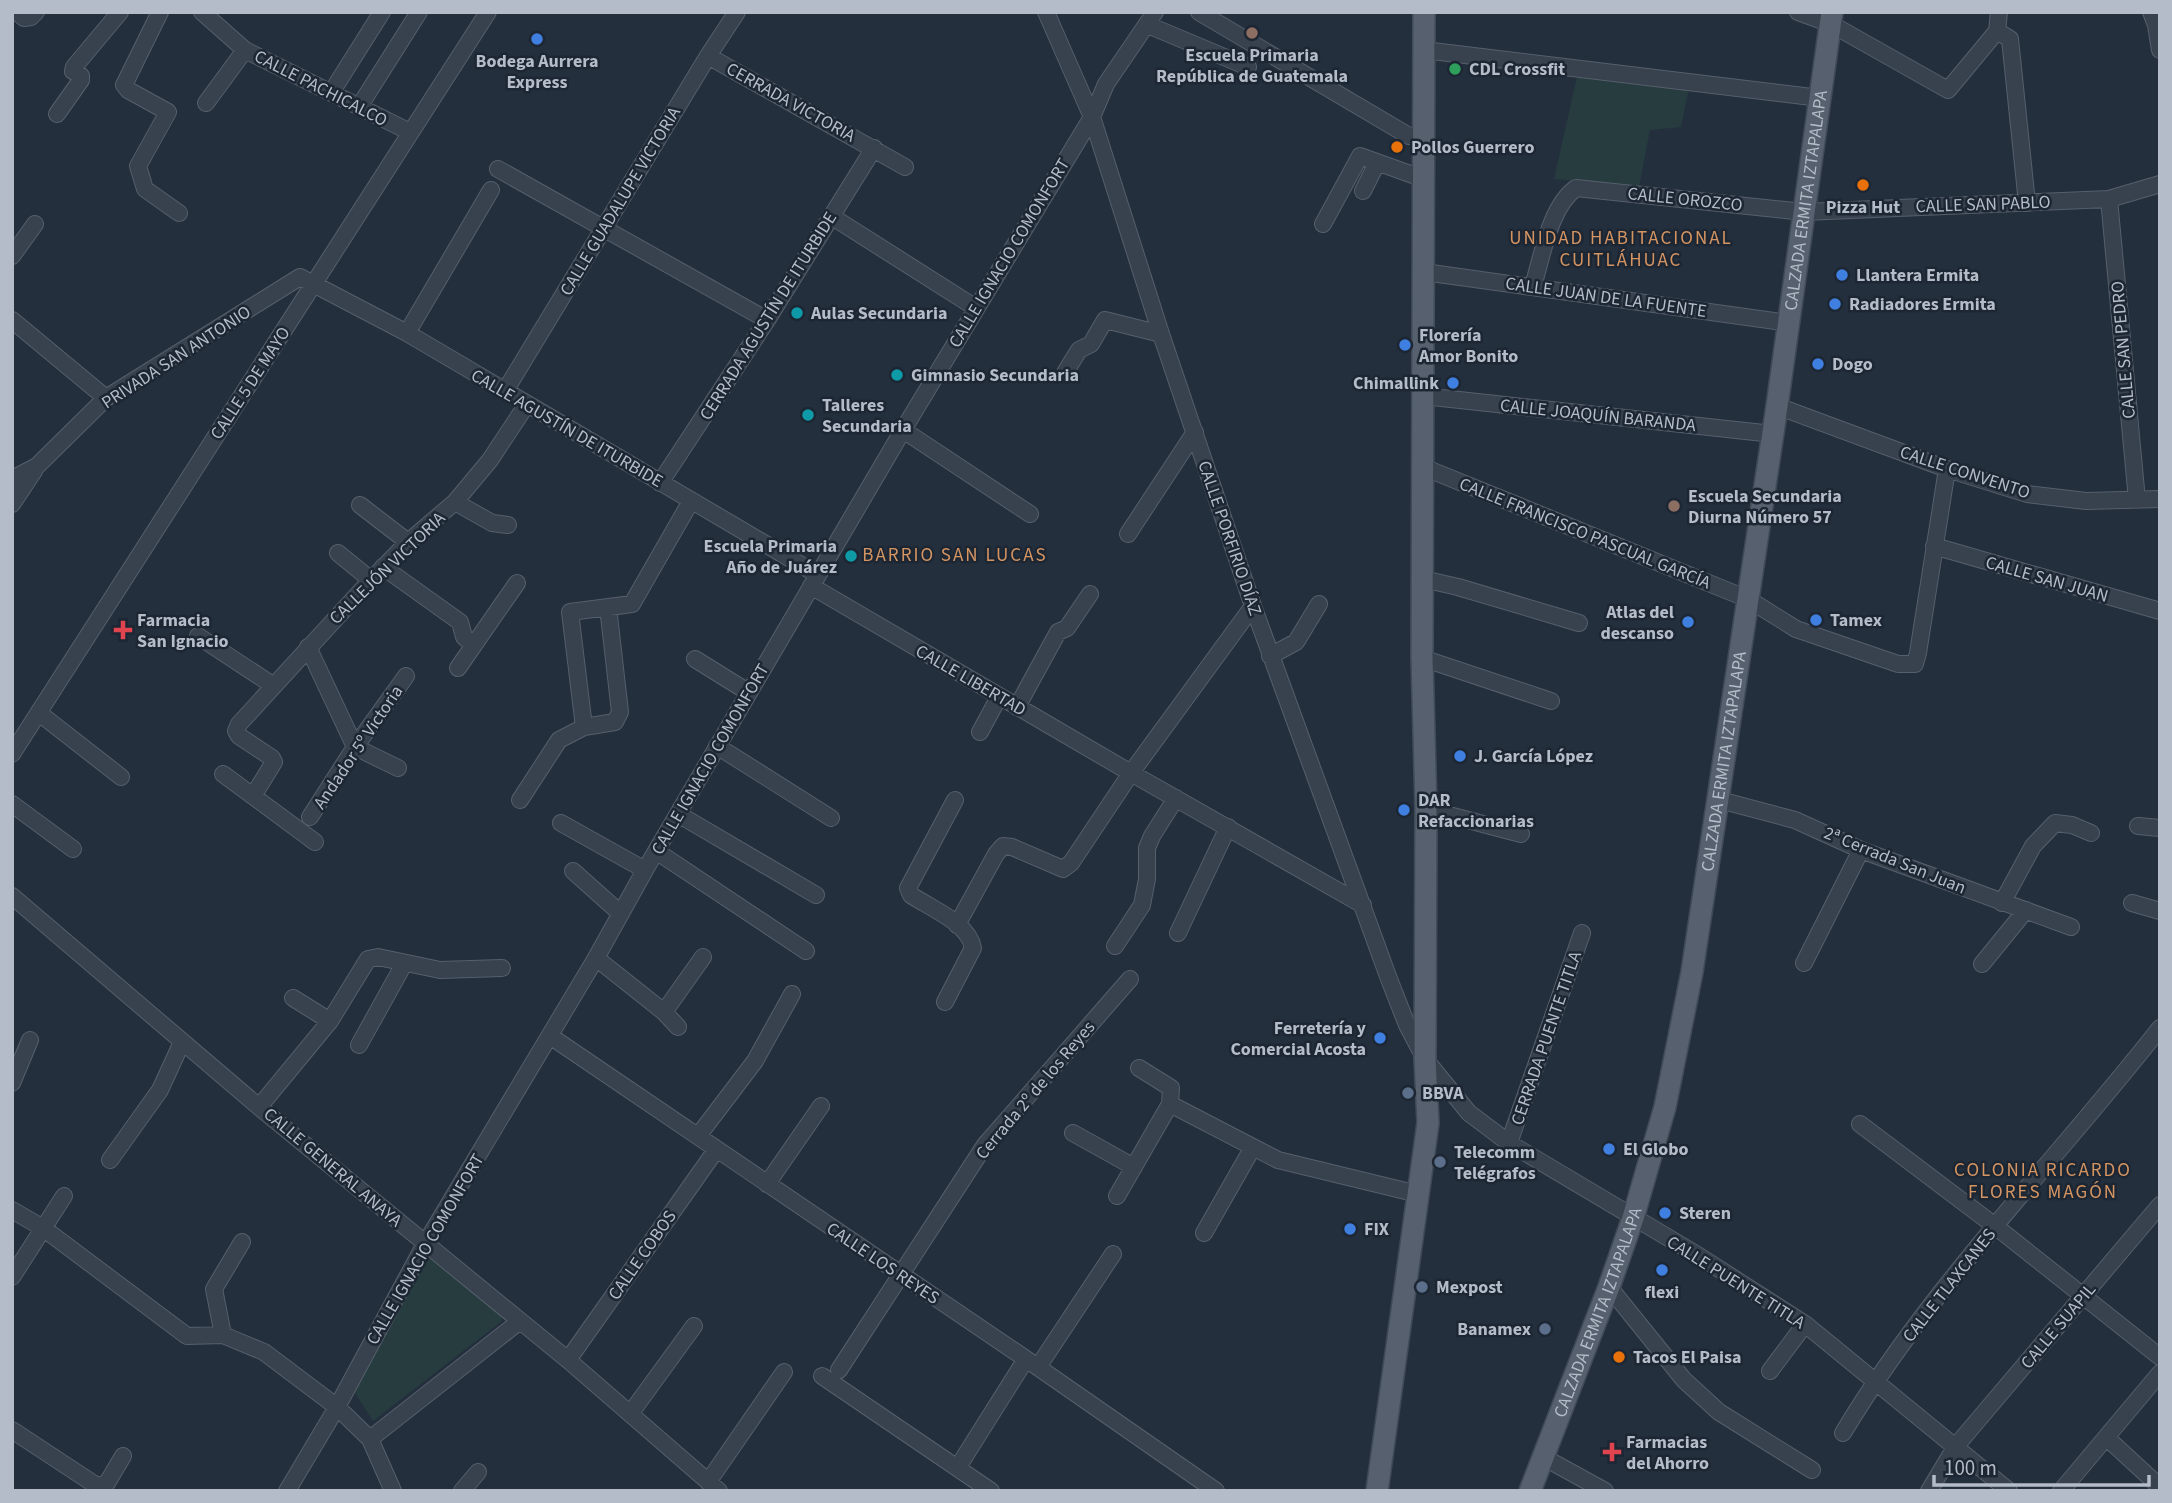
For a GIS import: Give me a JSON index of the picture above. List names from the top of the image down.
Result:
{
  "streets": {
    "main road": ["CALZADA ERMITA IZTAPALAPA"],
    "street": [
      "CALLE PACHICALCO",
      "CERRADA VICTORIA",
      "CALLE OROZCO",
      "CALLE GUADALUPE VICTORIA",
      "CALLE SAN PABLO",
      "CALLE IGNACIO COMONFORT",
      "CALLE JUAN DE LA FUENTE",
      "CERRADA AGUSTÍN DE ITURBIDE",
      "CALLE SAN PEDRO",
      "PRIVADA SAN ANTONIO",
      "CALLE 5 DE MAYO",
      "CALLE JOAQUÍN BARANDA",
      "CALLE AGUSTÍN DE ITURBIDE",
      "CALLE CONVENTO",
      "CALLE FRANCISCO PASCUAL GARCÍA",
      "CALLE PORFIRIO DÍAZ",
      "CALLEJÓN VICTORIA",
      "CALLE SAN JUAN",
      "CALLE LIBERTAD",
      "Andador 5º Victoria",
      "2ª Cerrada San Juan",
      "CERRADA PUENTE TITLA",
      "Cerrada 2º de los Reyes",
      "CALLE GENERAL ANAYA",
      "CALLE COBOS",
      "CALLE LOS REYES",
      "CALLE PUENTE TITLA",
      "CALLE TLAXCANES",
      "CALLE SUAPIL"
    ]
  },
  "crossings": [
    ["CALLE PACHICALCO", "CALLE 5 DE MAYO"],
    ["CERRADA VICTORIA", "CALLE GUADALUPE VICTORIA"],
    ["CERRADA VICTORIA", "CERRADA AGUSTÍN DE ITURBIDE"],
    ["CALLE OROZCO", "CALZADA ERMITA IZTAPALAPA"],
    ["CALLE OROZCO", "CALLE SAN PABLO"],
    ["CALLE OROZCO", "CALLE JUAN DE LA FUENTE"],
    ["CALLE GUADALUPE VICTORIA", "CALLE AGUSTÍN DE ITURBIDE"],
    ["CALZADA ERMITA IZTAPALAPA", "CALLE SAN PABLO"],
    ["CALZADA ERMITA IZTAPALAPA", "CALLE JUAN DE LA FUENTE"],
    ["CALZADA ERMITA IZTAPALAPA", "CALLE JOAQUÍN BARANDA"],
    ["CALZADA ERMITA IZTAPALAPA", "CALLE CONVENTO"],
    ["CALZADA ERMITA IZTAPALAPA", "CALLE FRANCISCO PASCUAL GARCÍA"],
    ["CALZADA ERMITA IZTAPALAPA", "2ª Cerrada San Juan"],
    ["CALZADA ERMITA IZTAPALAPA", "CALLE PUENTE TITLA"],
    ["CALLE SAN PABLO", "CALLE SAN PEDRO"],
    ["CALLE IGNACIO COMONFORT", "CALLE AGUSTÍN DE ITURBIDE"],
    ["CALLE IGNACIO COMONFORT", "CALLE PORFIRIO DÍAZ"],
    ["CALLE IGNACIO COMONFORT", "CALLE LIBERTAD"],
    ["CALLE IGNACIO COMONFORT", "CALLE GENERAL ANAYA"],
    ["CALLE IGNACIO COMONFORT", "CALLE LOS REYES"],
    ["CERRADA AGUSTÍN DE ITURBIDE", "CALLE AGUSTÍN DE ITURBIDE"],
    ["CALLE SAN PEDRO", "CALLE CONVENTO"],
    ["PRIVADA SAN ANTONIO", "CALLE 5 DE MAYO"],
    ["PRIVADA SAN ANTONIO", "CALLE AGUSTÍN DE ITURBIDE"],
    ["CALLE 5 DE MAYO", "CALLE AGUSTÍN DE ITURBIDE"],
    ["CALLE AGUSTÍN DE ITURBIDE", "CALLEJÓN VICTORIA"],
    ["CALLE AGUSTÍN DE ITURBIDE", "CALLE LIBERTAD"],
    ["CALLE PORFIRIO DÍAZ", "CALLE LIBERTAD"],
    ["CALLE PORFIRIO DÍAZ", "CALLE PUENTE TITLA"],
    ["CERRADA PUENTE TITLA", "CALLE PUENTE TITLA"],
    ["Cerrada 2º de los Reyes", "CALLE LOS REYES"],
    ["CALLE GENERAL ANAYA", "CALLE COBOS"],
    ["CALLE COBOS", "CALLE LOS REYES"],
    ["CALLE PUENTE TITLA", "CALLE TLAXCANES"],
    ["CALLE PUENTE TITLA", "CALLE SUAPIL"]
  ],
  "districts": ["UNIDAD HABITACIONAL CUITLÁHUAC", "BARRIO SAN LUCAS", "COLONIA RICARDO FLORES MAGÓN"],
  "places": {
    "other": [
      "Escuela Primaria República de Guatemala",
      "Bodega Aurrera Express",
      "CDL Crossfit",
      "Pollos Guerrero",
      "Pizza Hut",
      "Llantera Ermita",
      "Radiadores Ermita",
      "Aulas Secundaria",
      "Florería Amor Bonito",
      "Dogo",
      "Gimnasio Secundaria",
      "Chimallink",
      "Talleres Secundaria",
      "Escuela Secundaria Diurna Número 57",
      "Escuela Primaria Año de Juárez",
      "Tamex",
      "Atlas del descanso",
      "J. García López",
      "DAR Refaccionarias",
      "Ferretería y Comercial Acosta",
      "BBVA",
      "El Globo",
      "Telecomm Telégrafos",
      "Steren",
      "FIX",
      "flexi",
      "Mexpost",
      "Banamex",
      "Tacos El Paisa"
    ],
    "health": ["Farmacia San Ignacio", "Farmacias del Ahorro"]
  },
  "scale_bar": "100 m"
}
